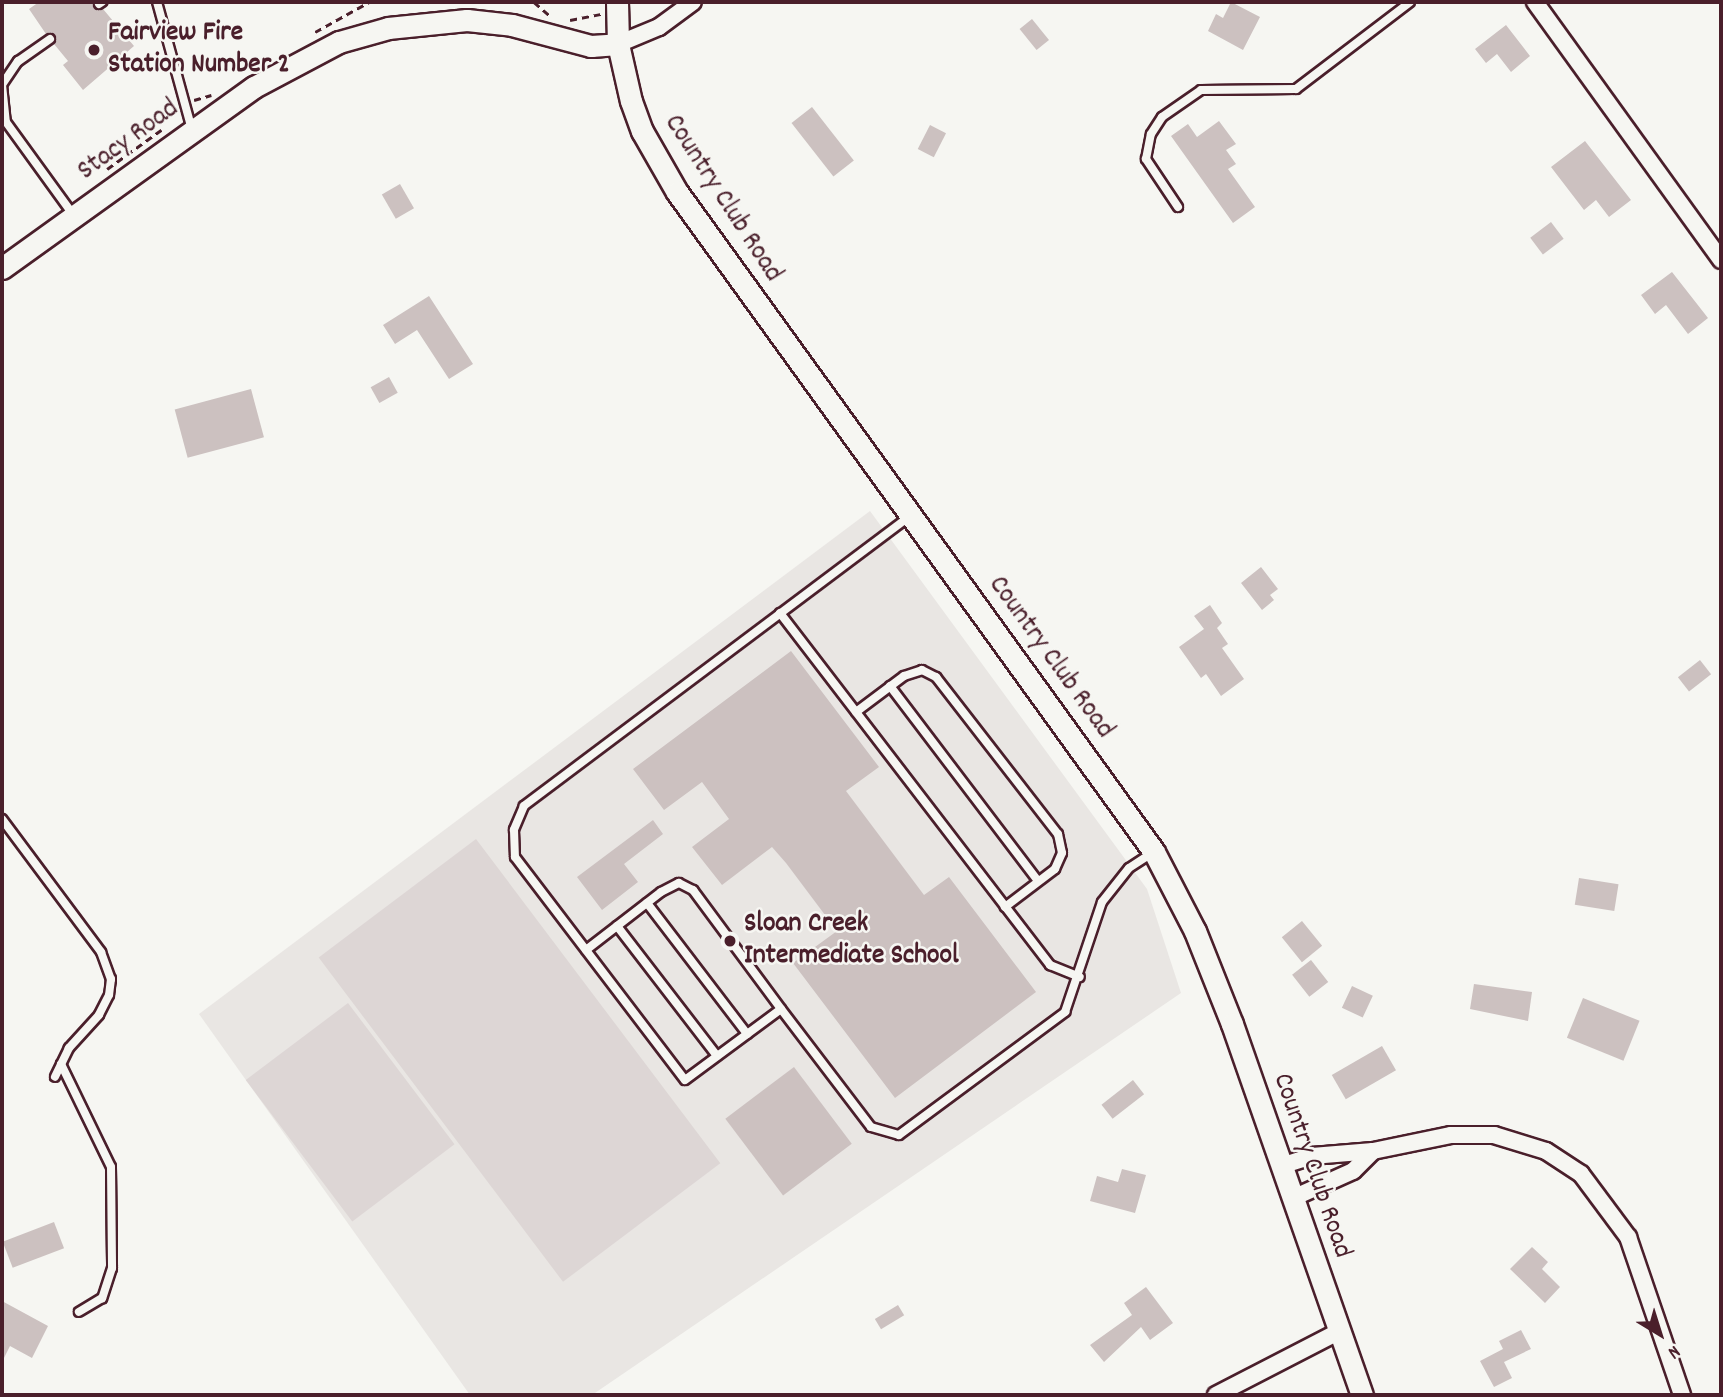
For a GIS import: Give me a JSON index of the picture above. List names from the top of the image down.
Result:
{
  "streets": {
    "main road": ["Stacy Road", "Country Club Road"]
  },
  "crossings": [
    ["Stacy Road", "Country Club Road"]
  ],
  "places": ["Fairview Fire Station Number 2", "Sloan Creek Intermediate School"],
  "north": "bottom right"
}
